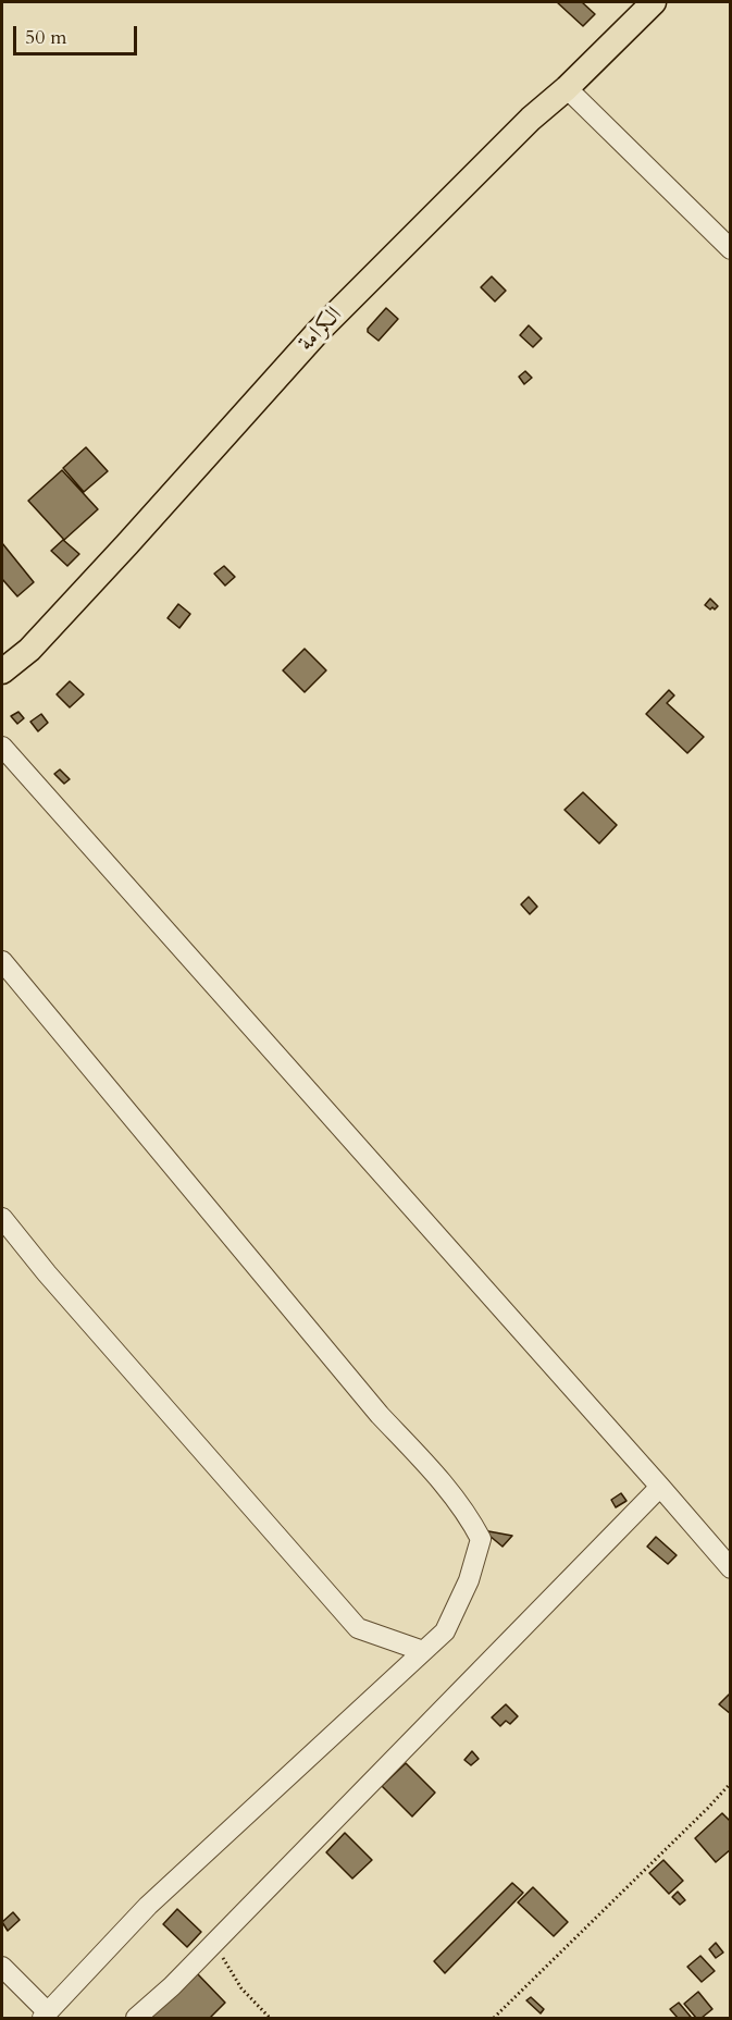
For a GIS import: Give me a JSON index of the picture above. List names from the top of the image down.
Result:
{
  "streets": {
    "main road": ["الكرامة"]
  },
  "scale_bar": "50 m"
}
